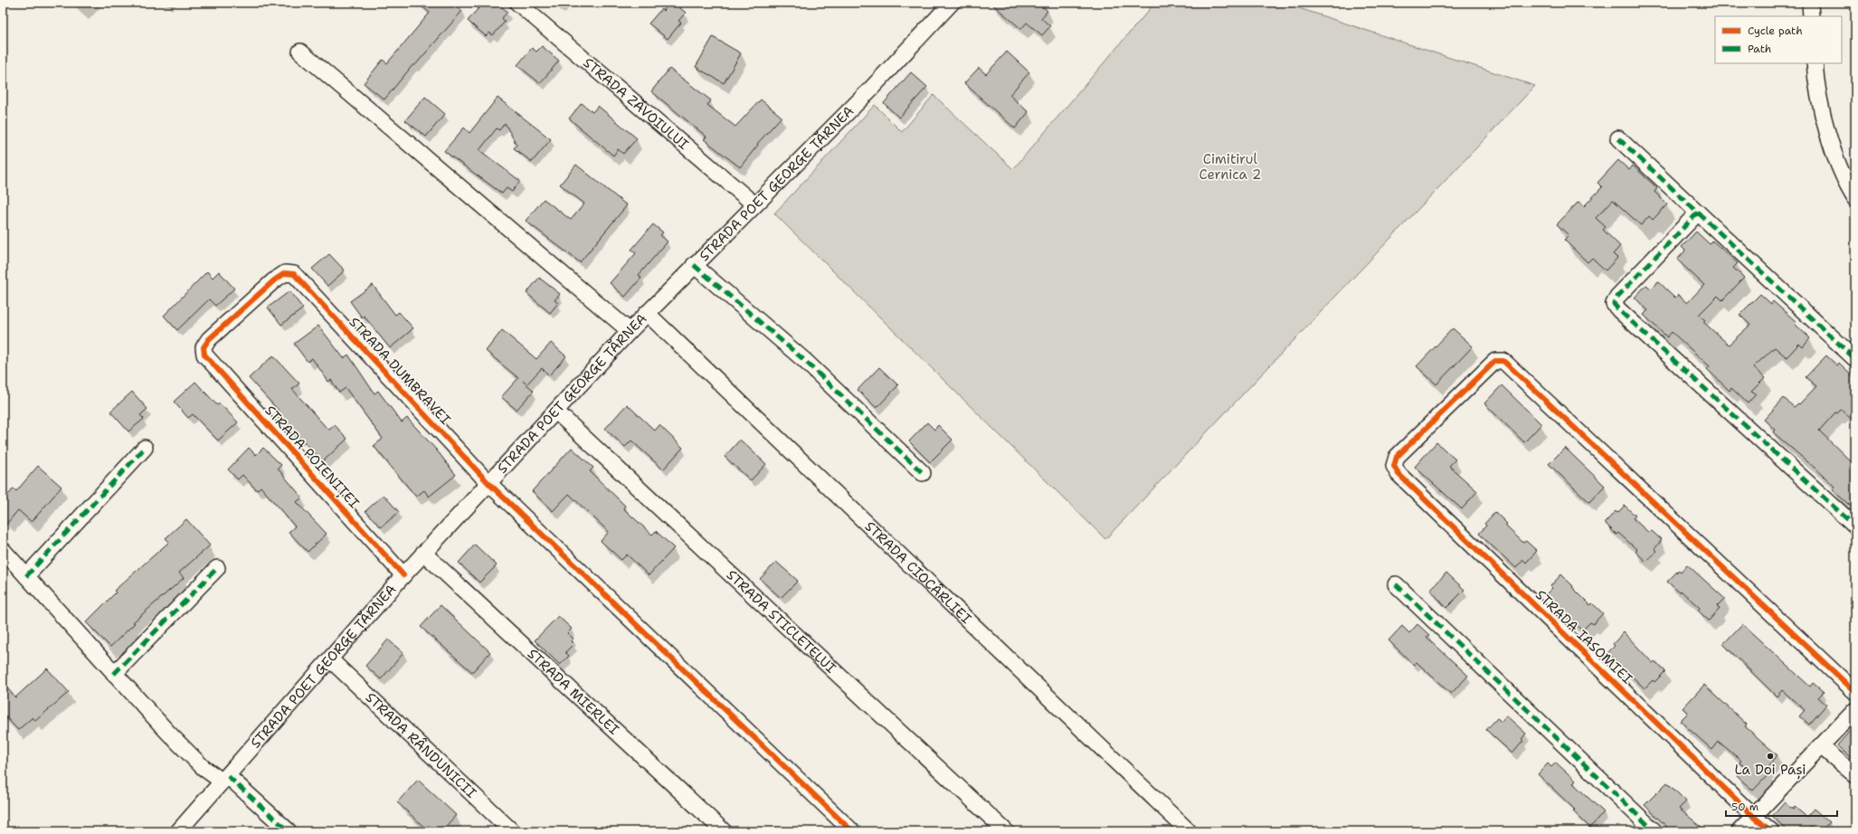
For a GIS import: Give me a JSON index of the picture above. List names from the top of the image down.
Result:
{
  "streets": {
    "street": [
      "STRADA ZĂVOIULUI",
      "STRADA POET GEORGE ȚĂRNEA",
      "STRADA DUMBRAVEI",
      "STRADA POIENIȚEI",
      "STRADA CIOCÂRLIEI",
      "STRADA STICLETELUI",
      "STRADA IASOMIEI",
      "STRADA MIERLEI",
      "STRADA RÂNDUNICII"
    ]
  },
  "crossings": [
    ["STRADA ZĂVOIULUI", "STRADA POET GEORGE ȚĂRNEA"],
    ["STRADA POET GEORGE ȚĂRNEA", "STRADA DUMBRAVEI"],
    ["STRADA POET GEORGE ȚĂRNEA", "STRADA POIENIȚEI"],
    ["STRADA POET GEORGE ȚĂRNEA", "STRADA CIOCÂRLIEI"],
    ["STRADA POET GEORGE ȚĂRNEA", "STRADA STICLETELUI"],
    ["STRADA POET GEORGE ȚĂRNEA", "STRADA MIERLEI"],
    ["STRADA POET GEORGE ȚĂRNEA", "STRADA RÂNDUNICII"],
    ["STRADA DUMBRAVEI", "STRADA POIENIȚEI"]
  ],
  "parks": ["Cimitirul Cernica 2"],
  "places": ["La Doi Pași"],
  "legend": ["Cycle path", "Path"],
  "scale_bar": "50 m"
}
